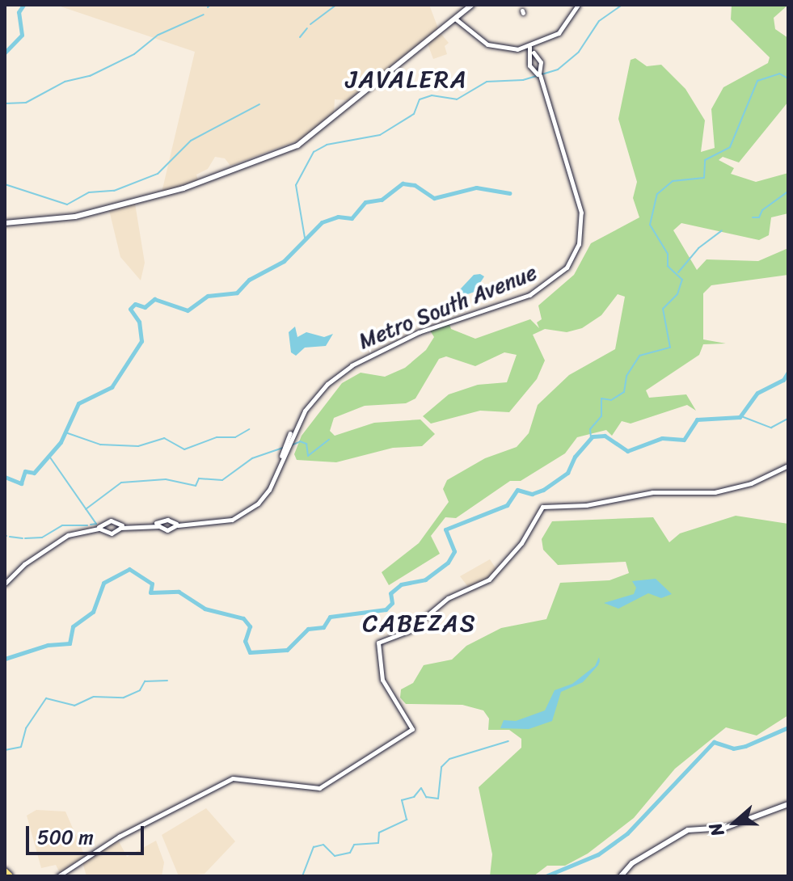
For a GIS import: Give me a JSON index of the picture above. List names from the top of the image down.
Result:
{
  "streets": {
    "street": ["Metro South Avenue"]
  },
  "districts": ["JAVALERA", "CABEZAS"],
  "scale_bar": "500 m",
  "north": "left"
}
